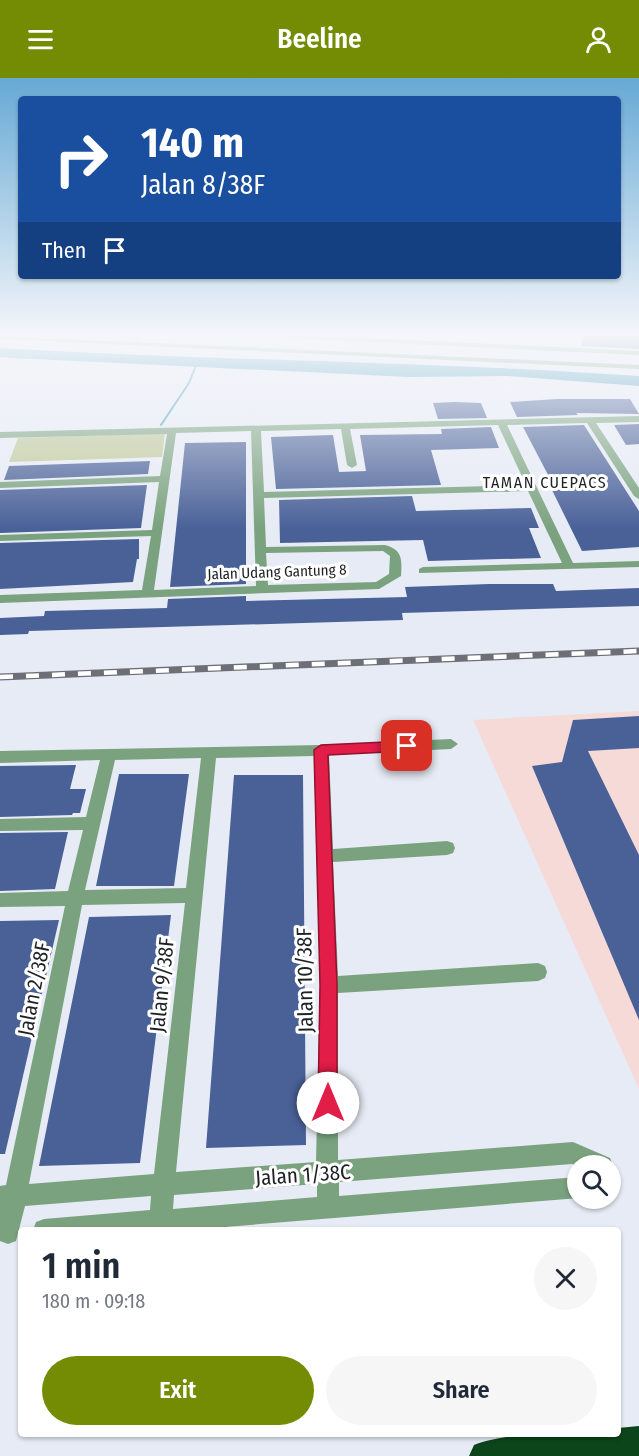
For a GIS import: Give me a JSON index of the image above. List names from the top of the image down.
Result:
{
  "streets": {
    "street": [
      "Jalan Udang Gantung 8",
      "Jalan 10/38F",
      "Jalan 9/38F",
      "Jalan 2/38F",
      "Jalan 1/38C"
    ]
  },
  "crossings": [
    ["Jalan 10/38F", "Jalan 1/38C"],
    ["Jalan 9/38F", "Jalan 1/38C"],
    ["Jalan 2/38F", "Jalan 1/38C"]
  ],
  "districts": ["TAMAN CUEPACS"],
  "page": {
    "header": "Beeline",
    "turn": ["140 m", "Jalan 8/38F"],
    "then": "Then",
    "heading": ["1 min", "180 m · 09:18"],
    "buttons": ["Exit", "Share"]
  }
}
